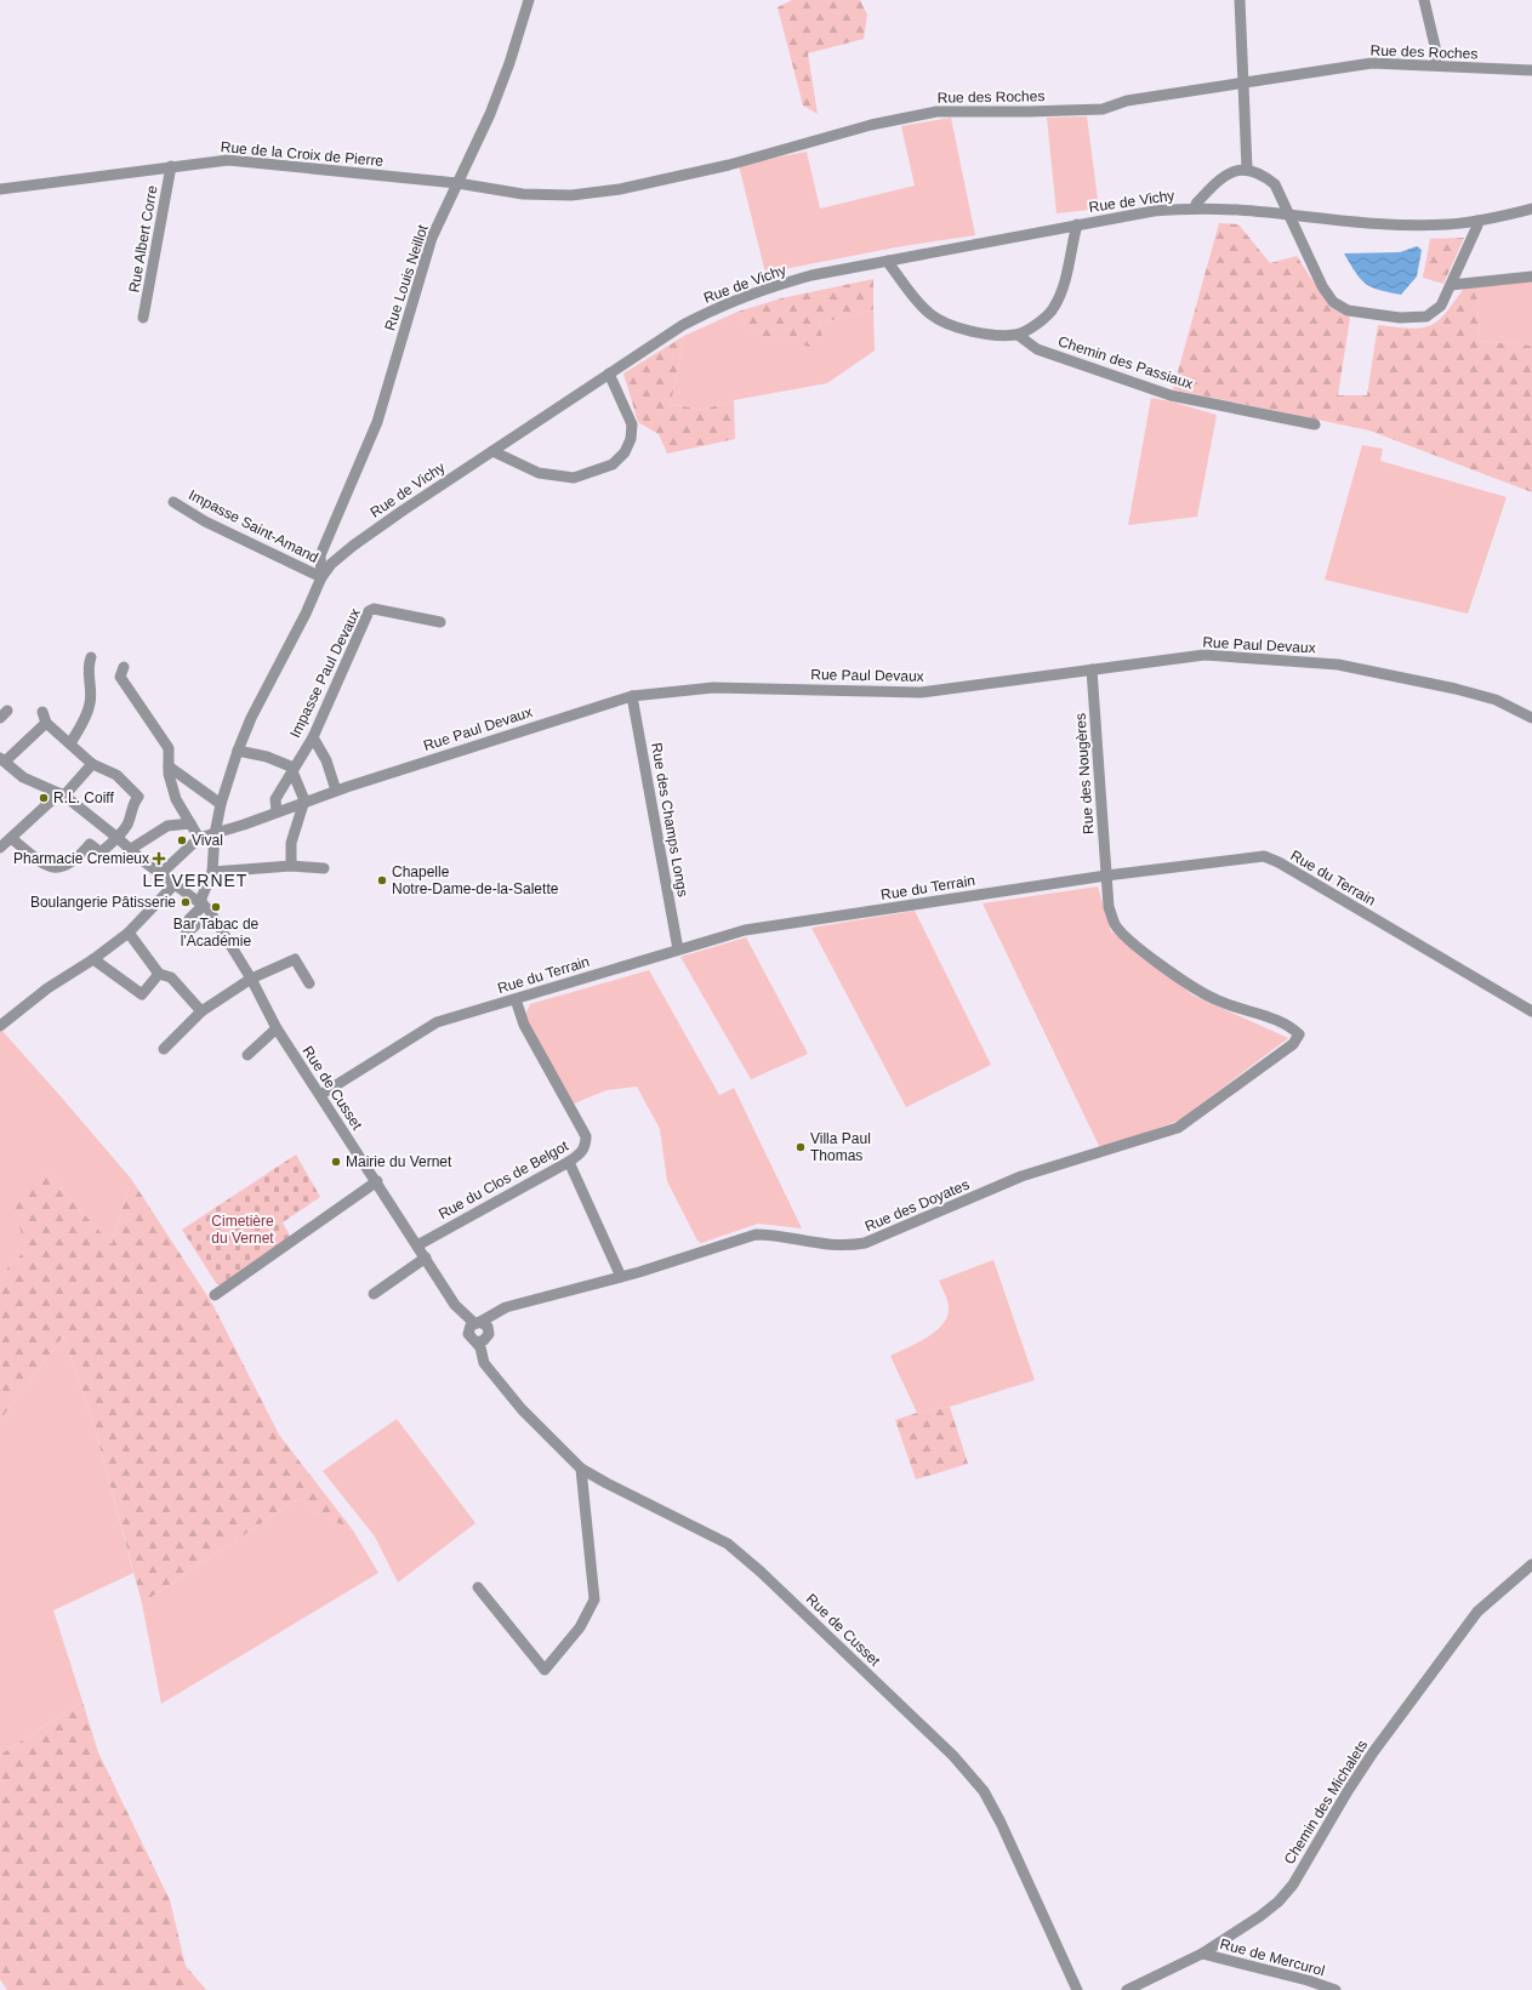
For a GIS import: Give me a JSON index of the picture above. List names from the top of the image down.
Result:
{
  "streets": {
    "street": [
      "Rue des Roches",
      "Rue de la Croix de Pierre",
      "Rue de Vichy",
      "Rue Albert Corre",
      "Rue Louis Neillot",
      "Chemin des Passiaux",
      "Impasse Saint-Amand",
      "Rue Paul Devaux",
      "Impasse Paul Devaux",
      "Rue des Nougères",
      "Rue des Champs Longs",
      "Rue du Terrain",
      "Rue de Cusset",
      "Rue du Clos de Belgot",
      "Rue des Doyates",
      "Chemin des Michalets",
      "Rue de Mercurol"
    ]
  },
  "crossings": [
    ["Rue des Roches", "Rue de la Croix de Pierre"],
    ["Rue des Roches", "Rue Louis Neillot"],
    ["Rue de la Croix de Pierre", "Rue Albert Corre"],
    ["Rue de la Croix de Pierre", "Rue Louis Neillot"],
    ["Rue de Vichy", "Rue Louis Neillot"],
    ["Rue de Vichy", "Impasse Saint-Amand"],
    ["Rue de Vichy", "Rue Paul Devaux"],
    ["Rue de Vichy", "Rue de Cusset"],
    ["Rue Louis Neillot", "Impasse Saint-Amand"],
    ["Rue Paul Devaux", "Impasse Paul Devaux"],
    ["Rue Paul Devaux", "Rue des Nougères"],
    ["Rue Paul Devaux", "Rue des Champs Longs"],
    ["Rue des Nougères", "Rue du Terrain"],
    ["Rue des Nougères", "Rue des Doyates"],
    ["Rue des Champs Longs", "Rue du Terrain"],
    ["Rue du Terrain", "Rue de Cusset"],
    ["Rue du Terrain", "Rue du Clos de Belgot"],
    ["Rue de Cusset", "Rue du Clos de Belgot"],
    ["Rue de Cusset", "Rue des Doyates"],
    ["Chemin des Michalets", "Rue de Mercurol"]
  ],
  "districts": ["LE VERNET"],
  "parks": ["Cimetière du Vernet"],
  "places": {
    "other": [
      "R.L. Coiff",
      "Vival",
      "Chapelle Notre-Dame-de-la-Salette",
      "Boulangerie Pâtisserie",
      "Bar Tabac de l'Académie",
      "Villa Paul Thomas",
      "Mairie du Vernet"
    ],
    "health": ["Pharmacie Cremieux"]
  }
}
